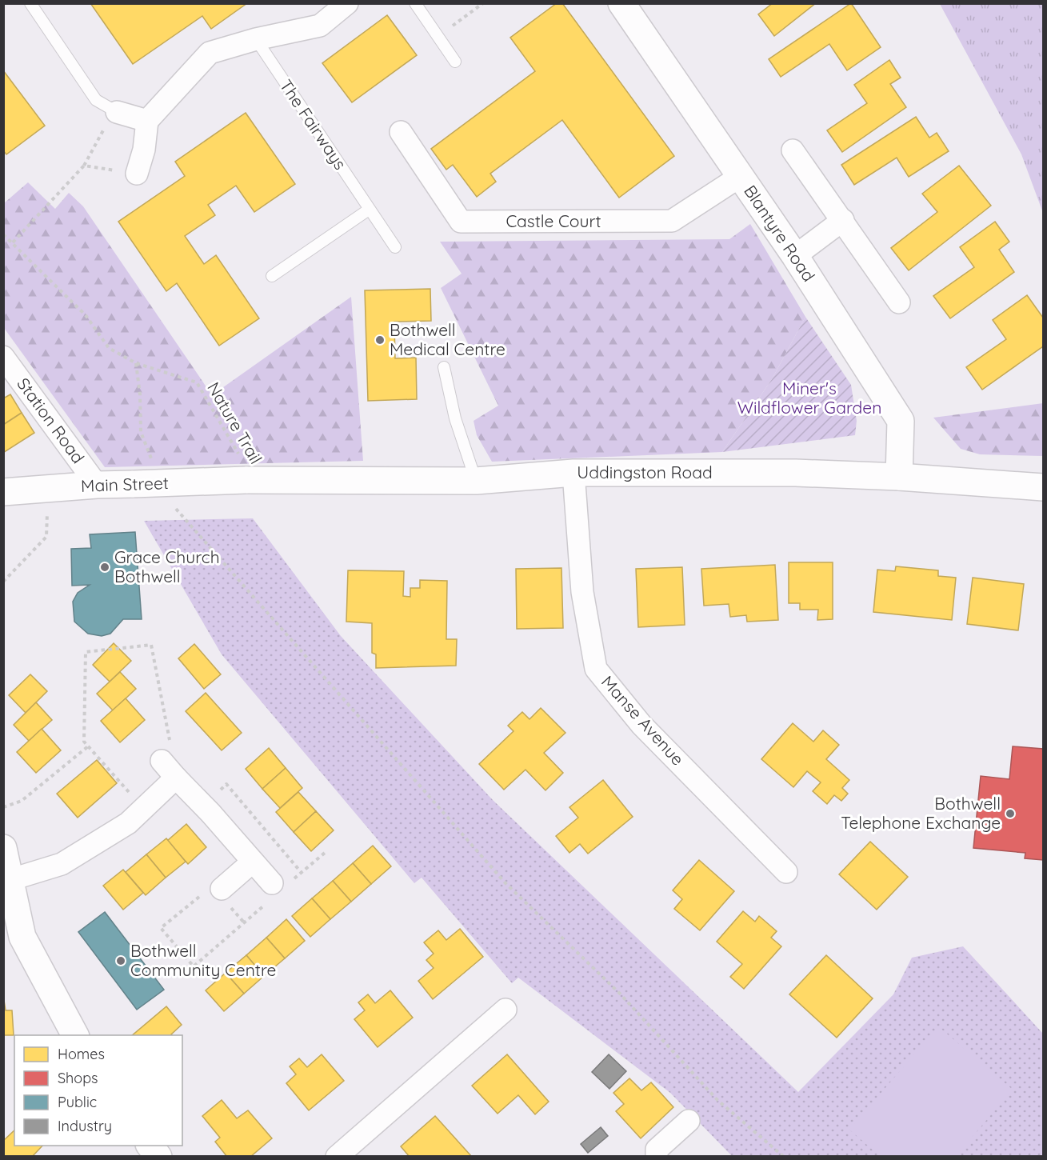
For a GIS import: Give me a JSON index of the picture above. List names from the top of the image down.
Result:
{
  "streets": {
    "main road": ["Blantyre Road", "Uddingston Road", "Main Street"],
    "street": ["Castle Court", "Station Road", "Manse Avenue"],
    "lane": ["The Fairways"],
    "path": ["Nature Trail"]
  },
  "crossings": [
    ["Castle Court", "Blantyre Road"],
    ["Blantyre Road", "Uddingston Road"],
    ["Station Road", "Main Street"],
    ["Nature Trail", "Uddingston Road"],
    ["Nature Trail", "Main Street"],
    ["Uddingston Road", "Main Street"],
    ["Uddingston Road", "Manse Avenue"]
  ],
  "parks": ["Miner's Wildflower Garden"],
  "places": [
    "Bothwell Medical Centre",
    "Grace Church Bothwell",
    "Bothwell Telephone Exchange",
    "Bothwell Community Centre"
  ],
  "legend": [
    "Homes",
    "Shops",
    "Public",
    "Industry"
  ]
}
